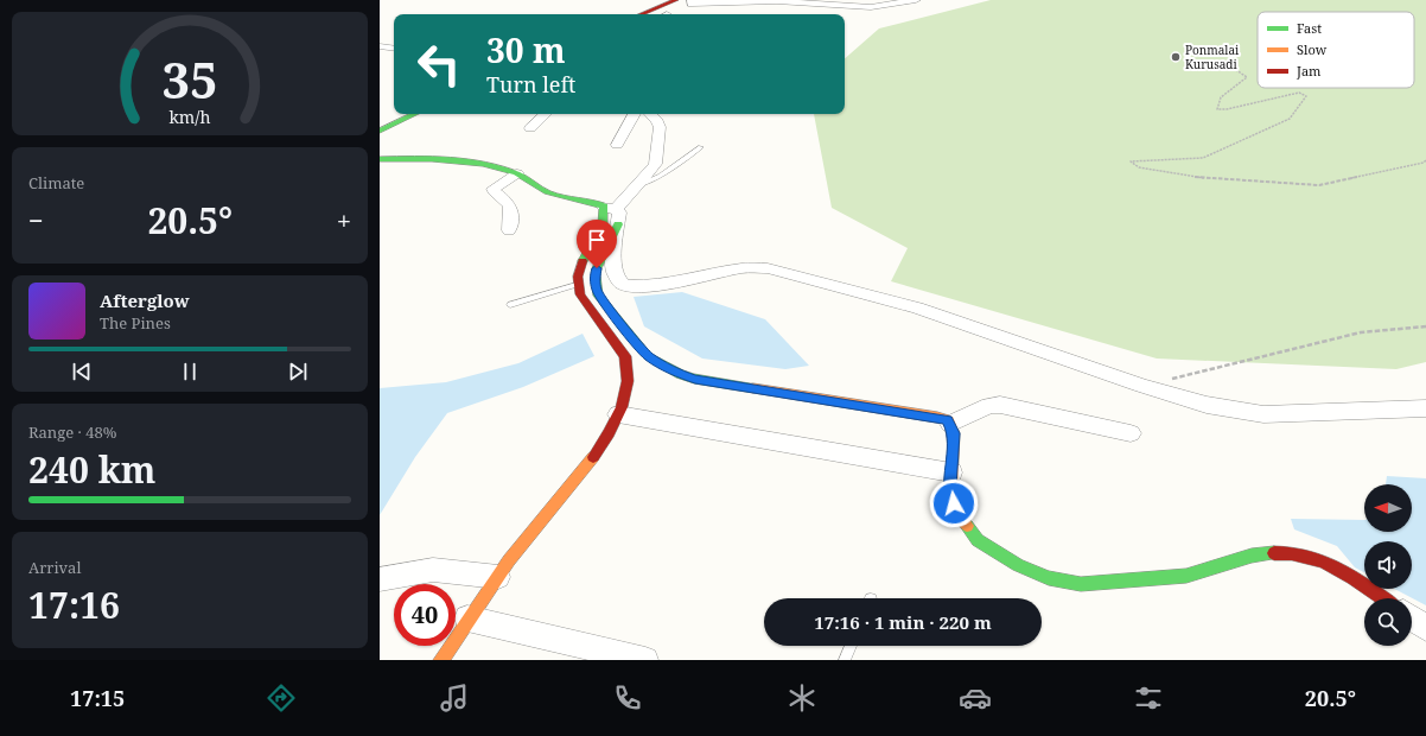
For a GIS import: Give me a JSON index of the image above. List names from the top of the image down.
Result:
{
  "places": ["Ponmalai Kurusadi"],
  "legend": ["Fast", "Slow", "Jam"],
  "north": "left",
  "page": {
    "turn": ["30 m", "Turn left"],
    "tile": [
      "Climate",
      ["Range · 48%", "240 km"],
      ["Arrival", "17:16"]
    ],
    "heat": ["−", "20.5°", "+"],
    "song": ["Afterglow", "The Pines"],
    "limit": "40",
    "trip": "17:16 · 1 min · 220 m",
    "tabs": ["17:15", "20.5°"],
    "gauge": ["35", "km/h"]
  }
}
